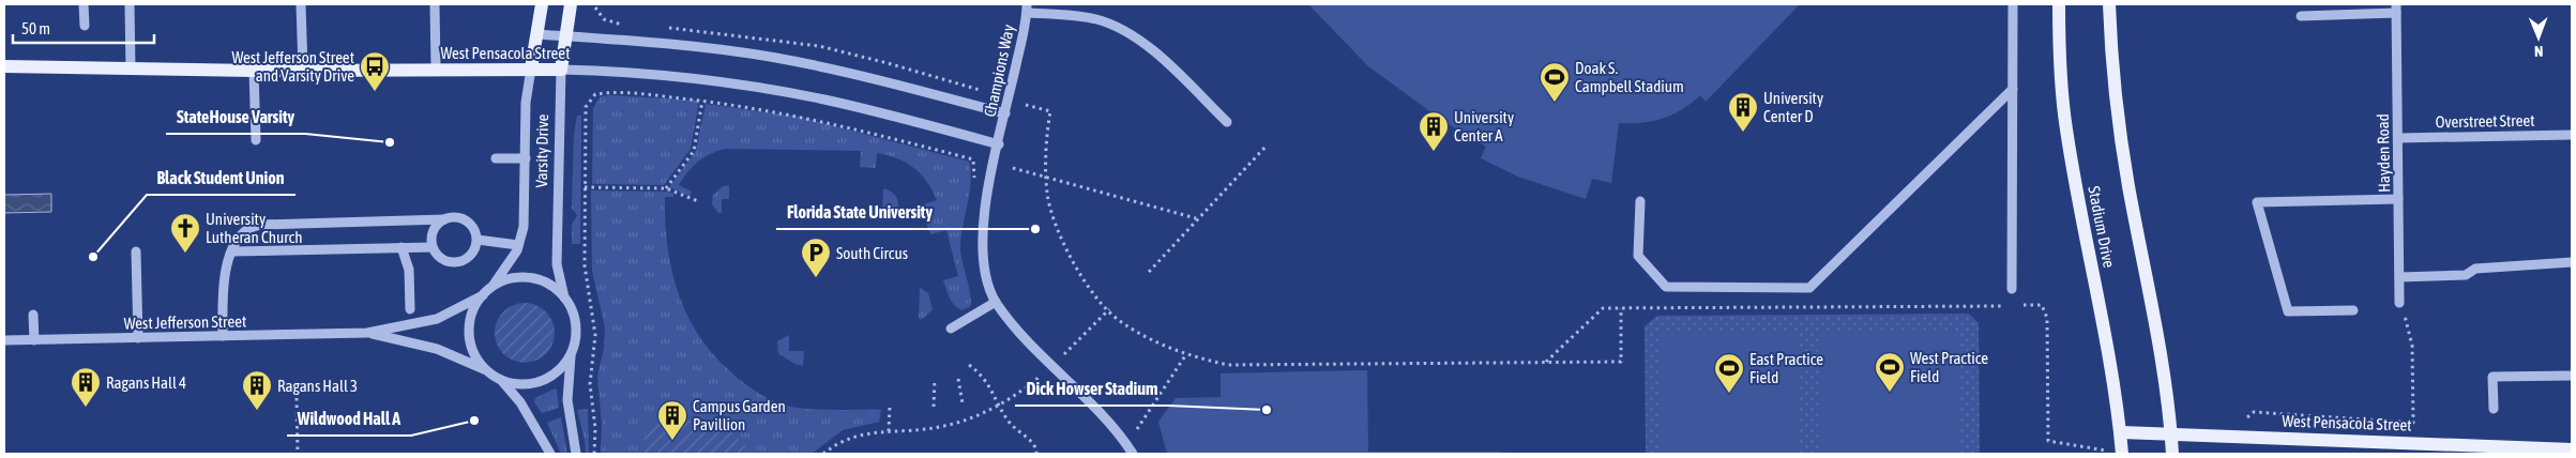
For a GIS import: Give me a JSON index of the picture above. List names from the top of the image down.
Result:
{
  "streets": {
    "main road": ["West Pensacola Street", "Varsity Drive", "Stadium Drive"],
    "street": [
      "Champions Way",
      "Overstreet Street",
      "Hayden Road",
      "West Jefferson Street"
    ]
  },
  "crossings": [
    ["West Pensacola Street", "Champions Way"],
    ["West Pensacola Street", "Varsity Drive"],
    ["West Pensacola Street", "Stadium Drive"],
    ["Overstreet Street", "Hayden Road"],
    ["Varsity Drive", "West Jefferson Street"]
  ],
  "places": {
    "bus stop": ["West Jefferson Street and Varsity Drive"],
    "sports": ["Doak S. Campbell Stadium", "West Practice Field", "East Practice Field"],
    "building": [
      "University Center D",
      "University Center A",
      "Ragans Hall 4",
      "Ragans Hall 3",
      "Campus Garden Pavillion"
    ],
    "other": [
      "StateHouse Varsity",
      "Florida State University",
      "Black Student Union",
      "Dick Howser Stadium",
      "Wildwood Hall A"
    ],
    "church": ["University Lutheran Church"],
    "parking": ["South Circus"]
  },
  "scale_bar": "50 m",
  "north": "bottom"
}
